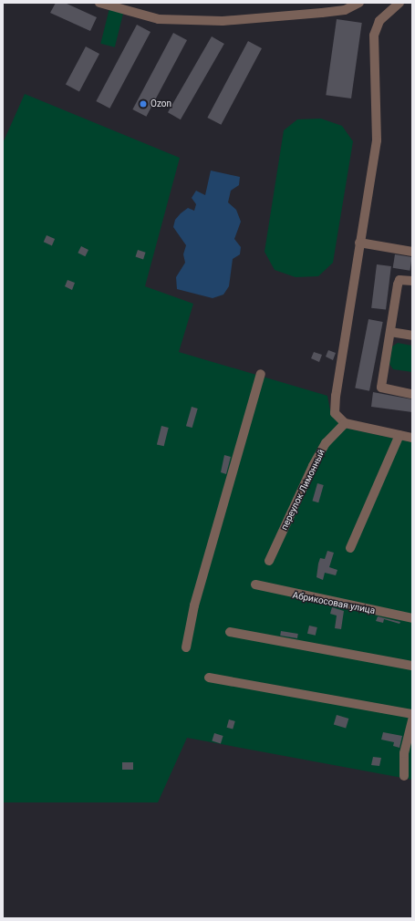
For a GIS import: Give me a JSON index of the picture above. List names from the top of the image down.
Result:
{
  "streets": {
    "street": ["переулок Лимонный", "Абрикосовая улица"]
  },
  "places": ["Ozon"]
}
